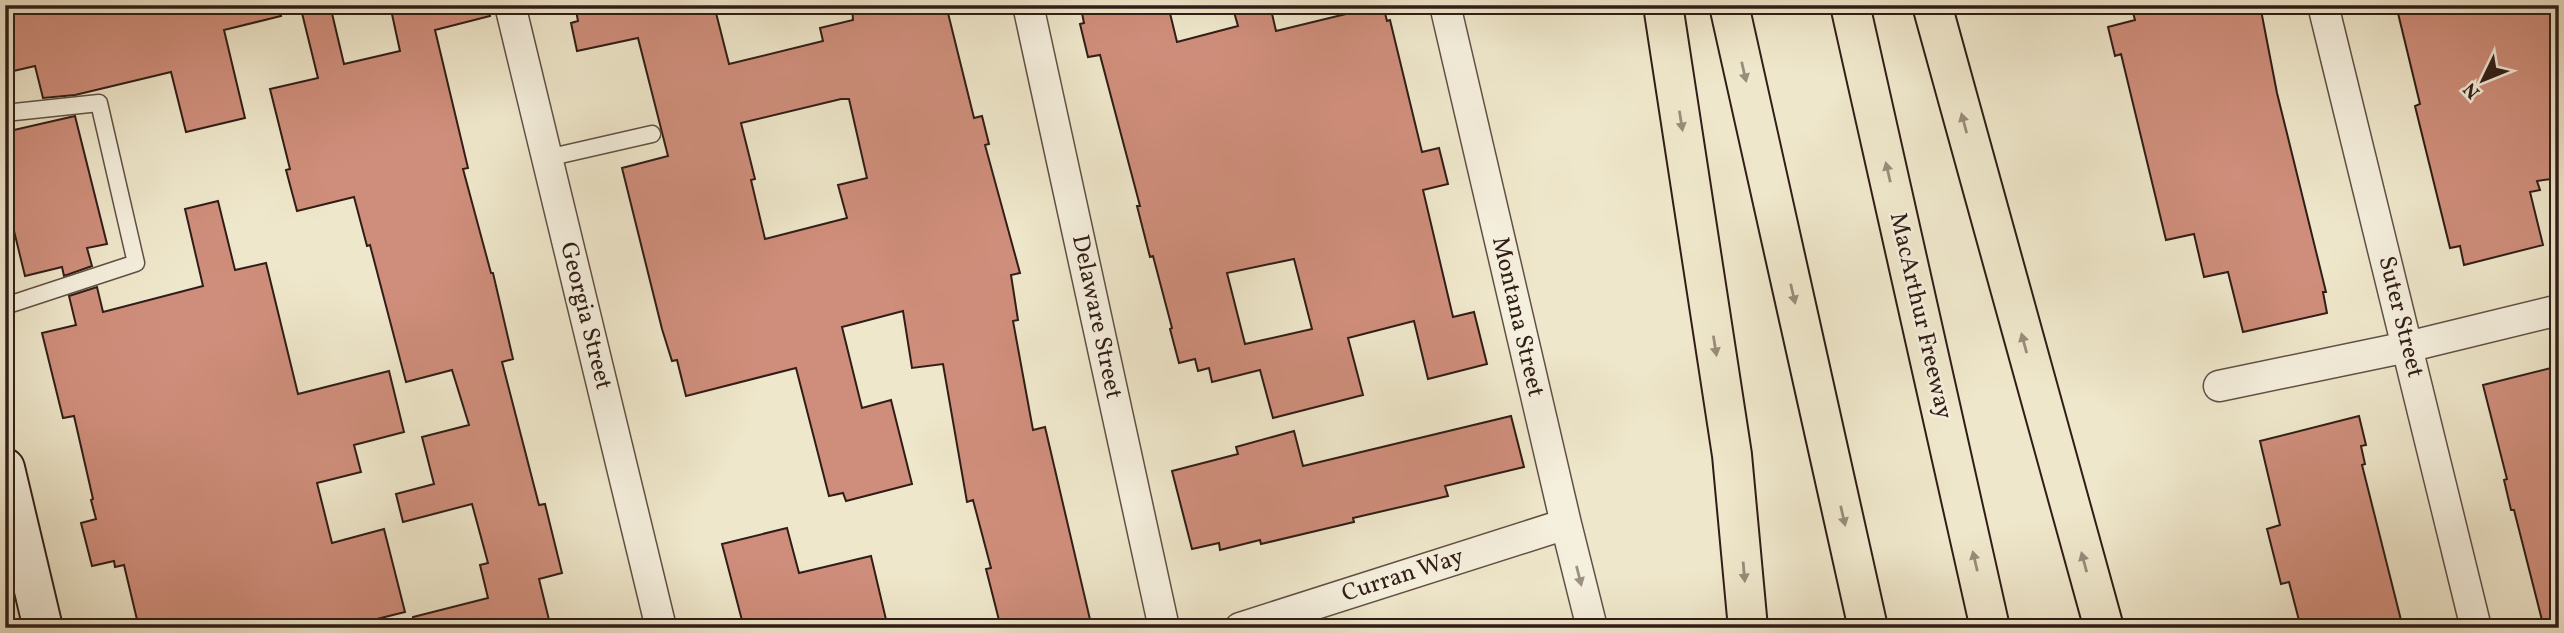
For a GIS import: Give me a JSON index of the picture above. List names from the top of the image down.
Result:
{
  "streets": {
    "highway": ["MacArthur Freeway"],
    "street": [
      "Georgia Street",
      "Delaware Street",
      "Montana Street",
      "Suter Street",
      "Curran Way"
    ]
  },
  "crossings": [
    ["Montana Street", "Curran Way"]
  ],
  "north": "bottom left"
}
